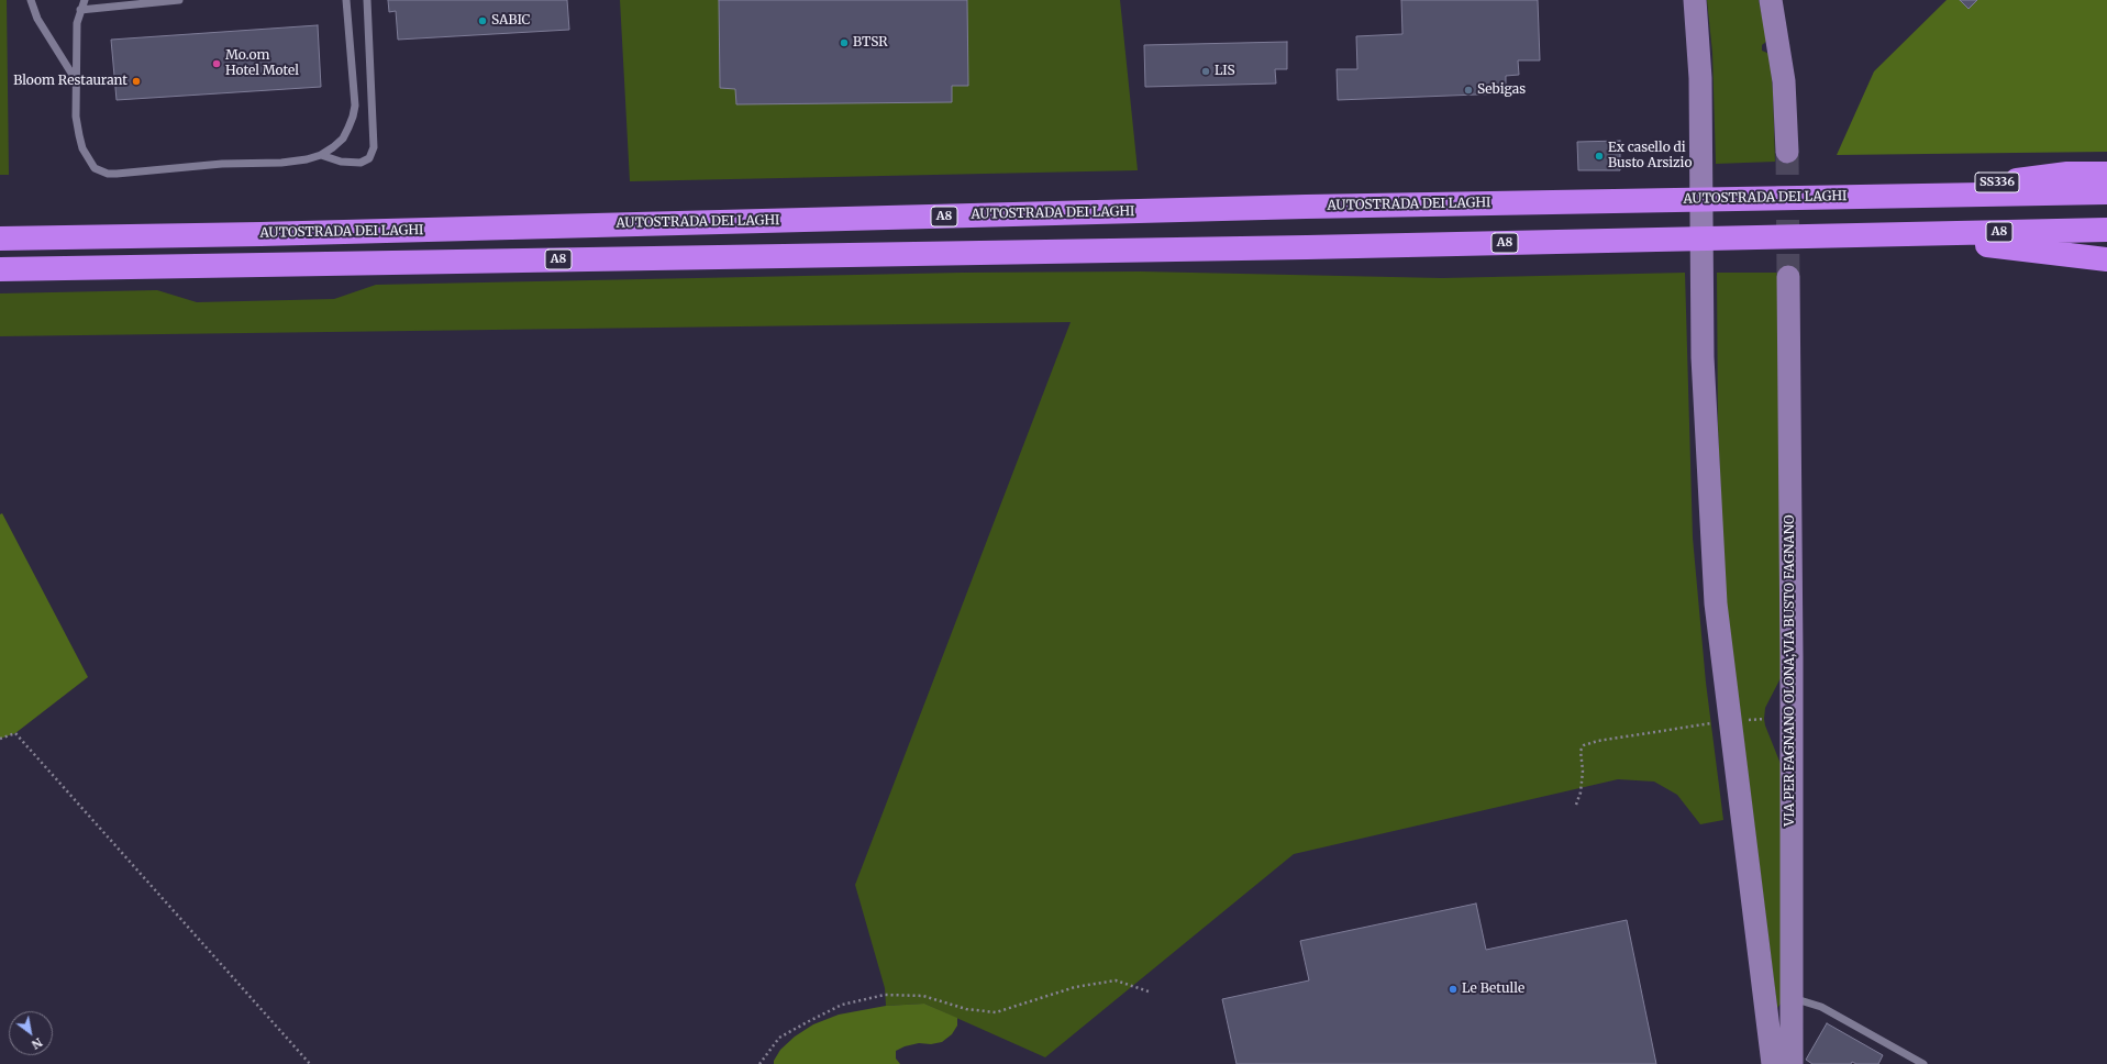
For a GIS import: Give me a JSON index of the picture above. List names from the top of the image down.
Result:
{
  "streets": {
    "highway": ["SS336", "AUTOSTRADA DEI LAGHI", "A8"],
    "main road": ["VIA PER FAGNANO OLONA;VIA BUSTO FAGNANO"]
  },
  "crossings": [
    ["SS336", "AUTOSTRADA DEI LAGHI"]
  ],
  "places": [
    "SABIC",
    "BTSR",
    "Mo.om Hotel Motel",
    "LIS",
    "Bloom Restaurant",
    "Sebigas",
    "Ex casello di Busto Arsizio",
    "Le Betulle"
  ],
  "north": "bottom right"
}
